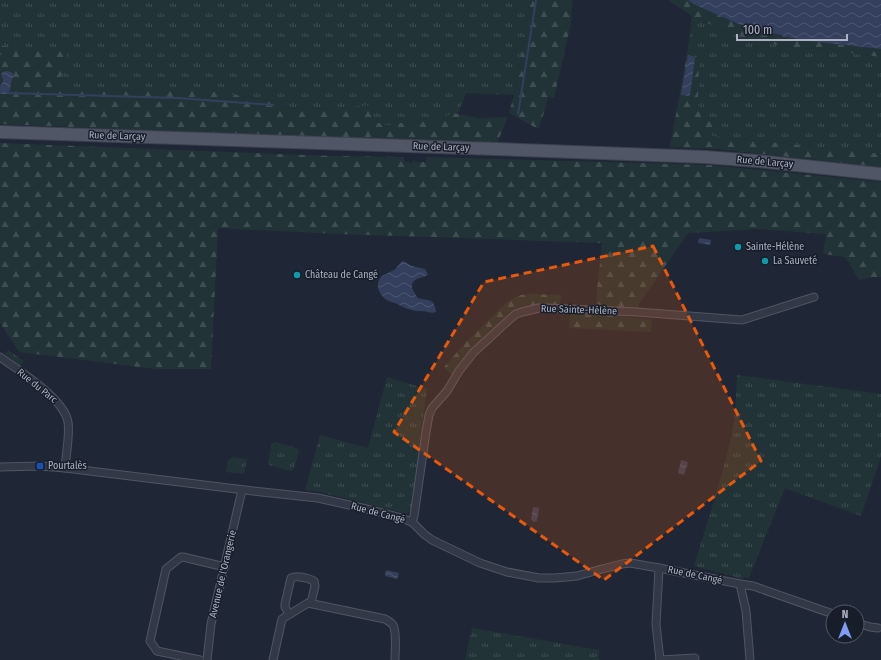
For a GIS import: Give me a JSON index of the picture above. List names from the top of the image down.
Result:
{
  "streets": {
    "main road": ["Rue de Larçay"],
    "street": [
      "Rue Sainte-Hélène",
      "Rue du Parc",
      "Rue de Cangé",
      "Avenue de l'Orangerie"
    ]
  },
  "crossings": [
    ["Rue Sainte-Hélène", "Rue de Cangé"],
    ["Rue du Parc", "Rue de Cangé"],
    ["Rue de Cangé", "Avenue de l'Orangerie"]
  ],
  "places": {
    "other": ["Sainte-Hélène", "La Sauveté", "Château de Cangé"],
    "transit": ["Pourtalès"]
  },
  "scale_bar": "100 m",
  "north": "top"
}
